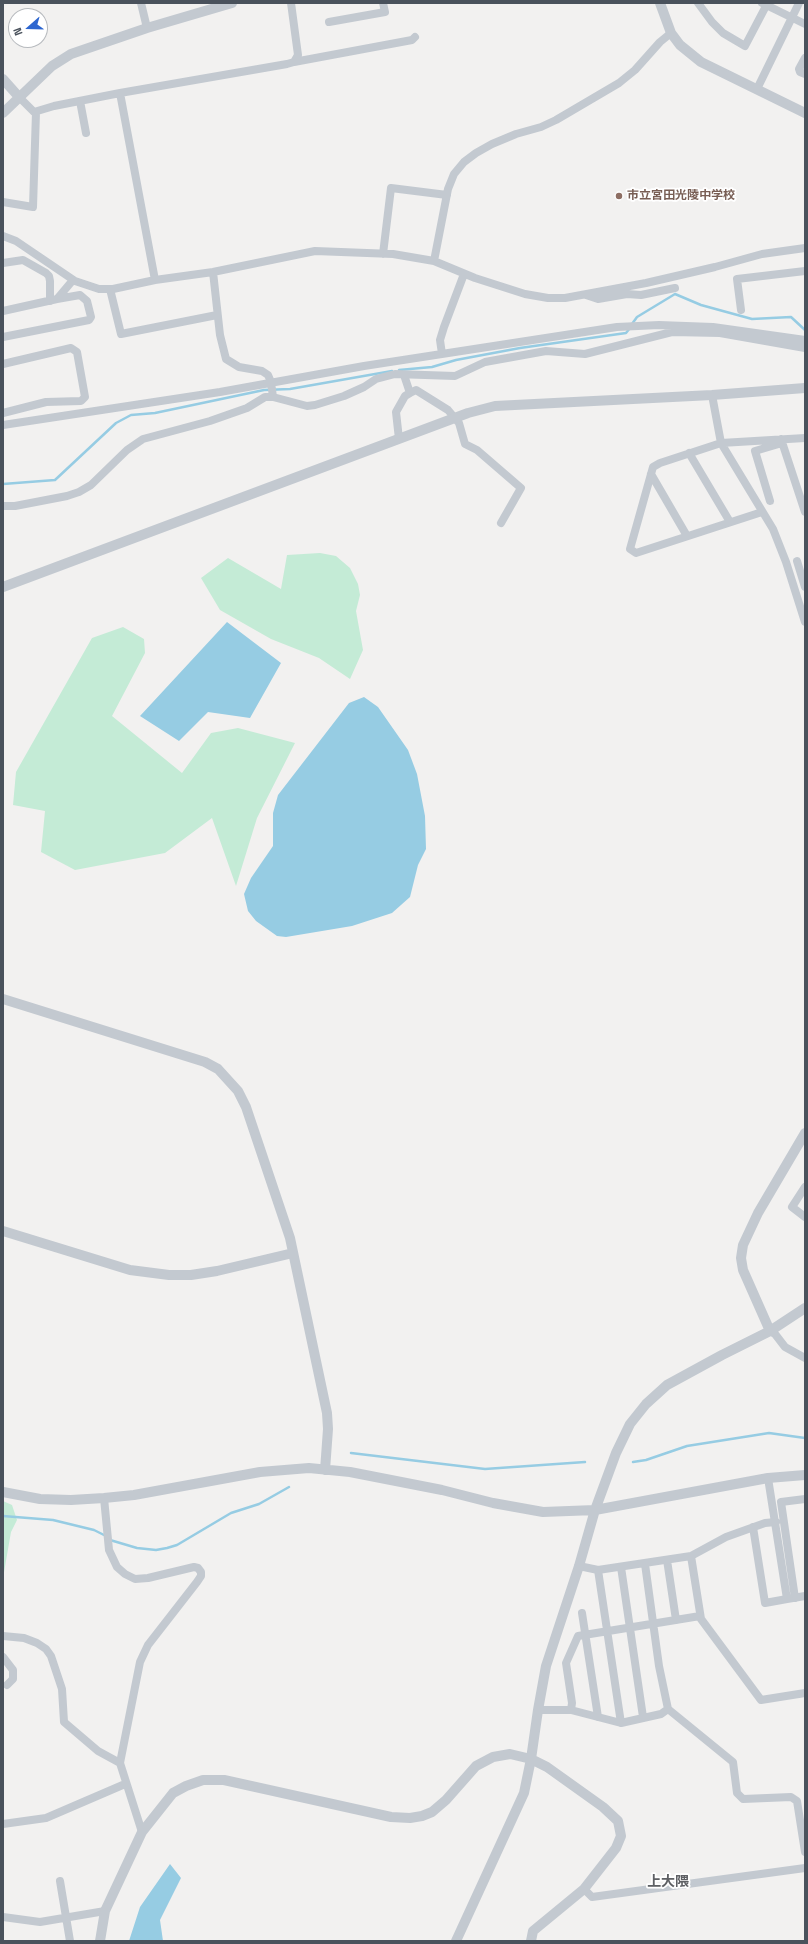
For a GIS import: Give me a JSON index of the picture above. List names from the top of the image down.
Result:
{
  "districts": ["上大隈"],
  "places": ["市立宮田光陵中学校"],
  "north": "left"
}
